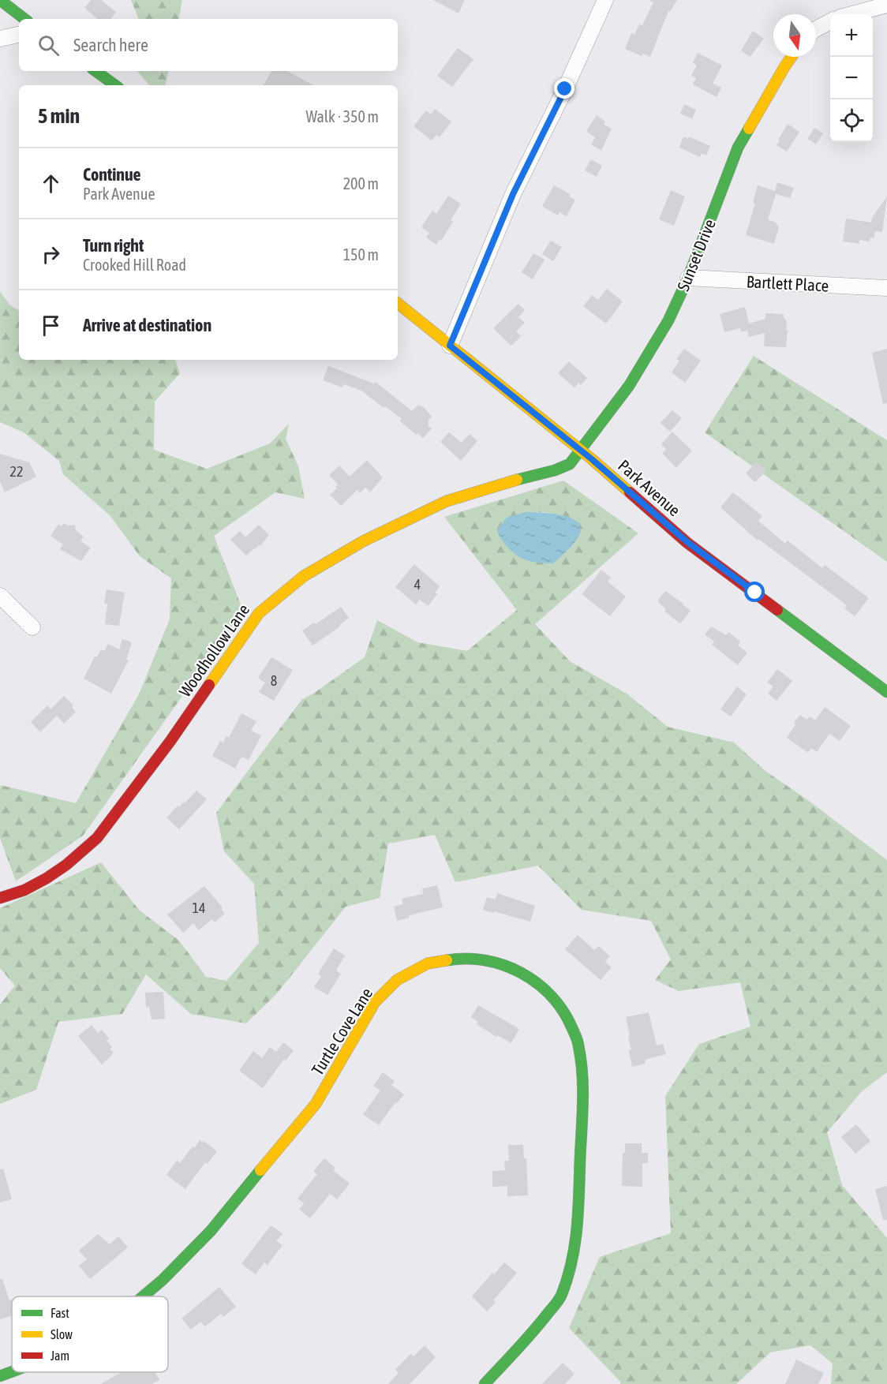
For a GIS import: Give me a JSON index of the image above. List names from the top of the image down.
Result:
{
  "streets": {
    "street": [
      "Sunset Drive",
      "Bartlett Place",
      "Park Avenue",
      "Woodhollow Lane",
      "Turtle Cove Lane"
    ]
  },
  "crossings": [
    ["Sunset Drive", "Bartlett Place"],
    ["Sunset Drive", "Park Avenue"],
    ["Sunset Drive", "Woodhollow Lane"],
    ["Park Avenue", "Woodhollow Lane"]
  ],
  "house_numbers": [
    "22",
    "4",
    "8",
    "14"
  ],
  "legend": ["Fast", "Slow", "Jam"],
  "north": "bottom",
  "page": {
    "map_buttons": ["+", "−"],
    "search": "Search here",
    "heading": ["5 min", "Walk · 350 m"],
    "list": [
      ["Continue", "Park Avenue", "200 m"],
      ["Turn right", "Crooked Hill Road", "150 m"],
      "Arrive at destination"
    ]
  }
}
